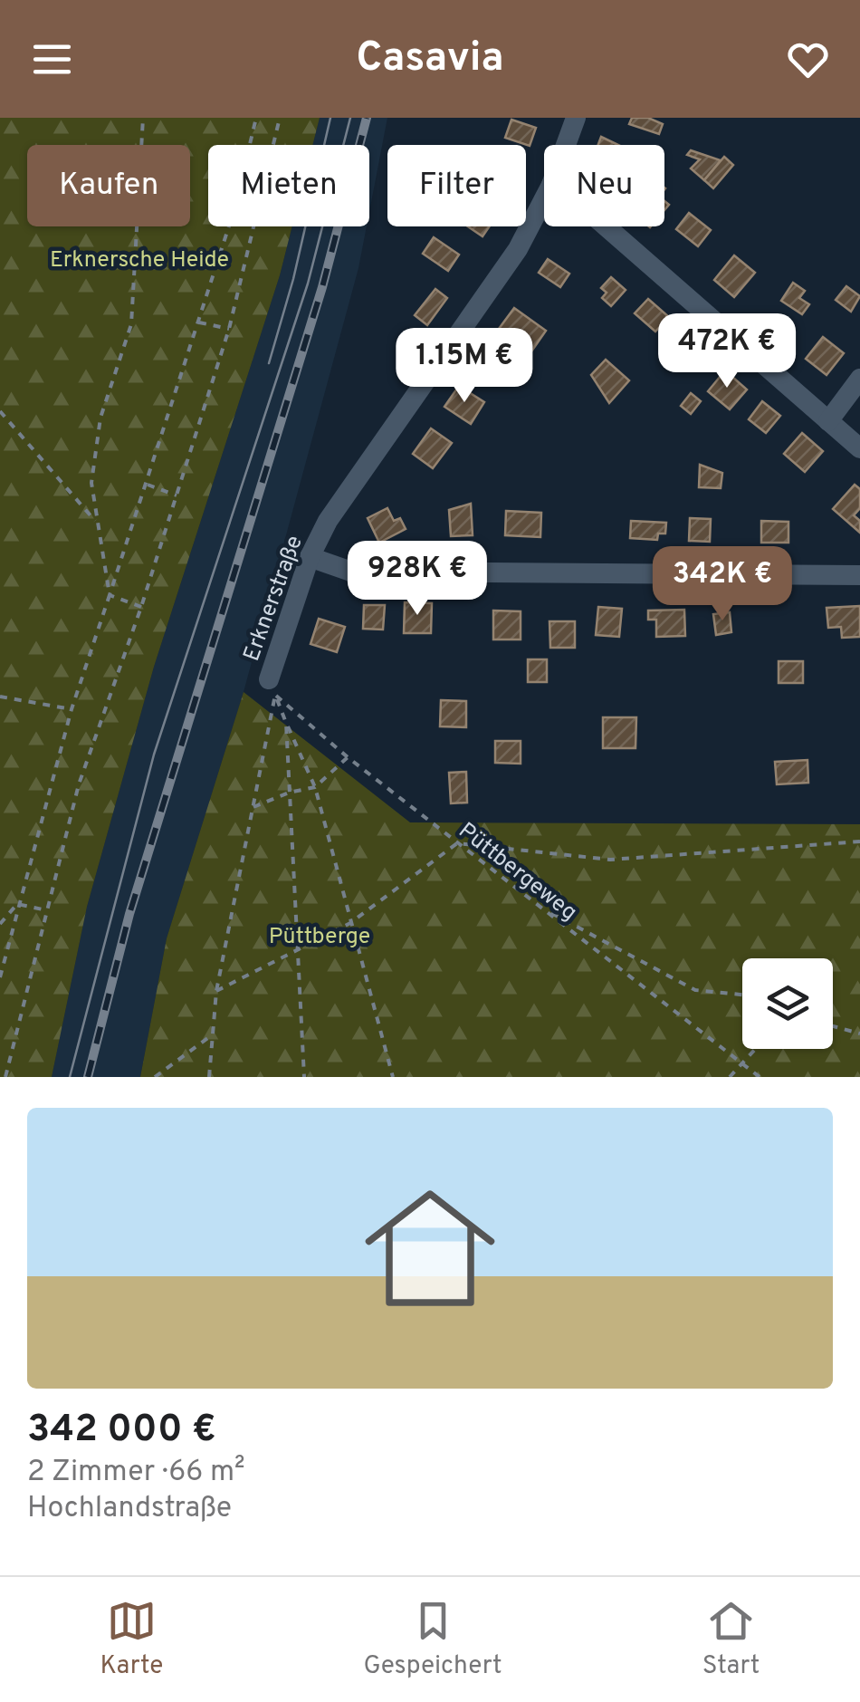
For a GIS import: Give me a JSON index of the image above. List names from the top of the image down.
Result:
{
  "streets": {
    "street": ["Erknerstraße"],
    "path": ["Püttbergeweg"]
  },
  "crossings": [
    ["Erknerstraße", "Püttbergeweg"]
  ],
  "parks": ["Erknersche Heide", "Püttberge"],
  "page": {
    "header": "Casavia",
    "chip": [
      "Kaufen",
      "Mieten",
      "Filter",
      "Neu"
    ],
    "price": [
      "472K €",
      "1.15M €",
      "928K €",
      "342K €"
    ],
    "list": [
      {
        "name": "342 000 €",
        "note": "2 Zimmer · 66 m² · Hochlandstraße"
      }
    ],
    "tabs": ["Karte", "Gespeichert", "Start"]
  }
}
